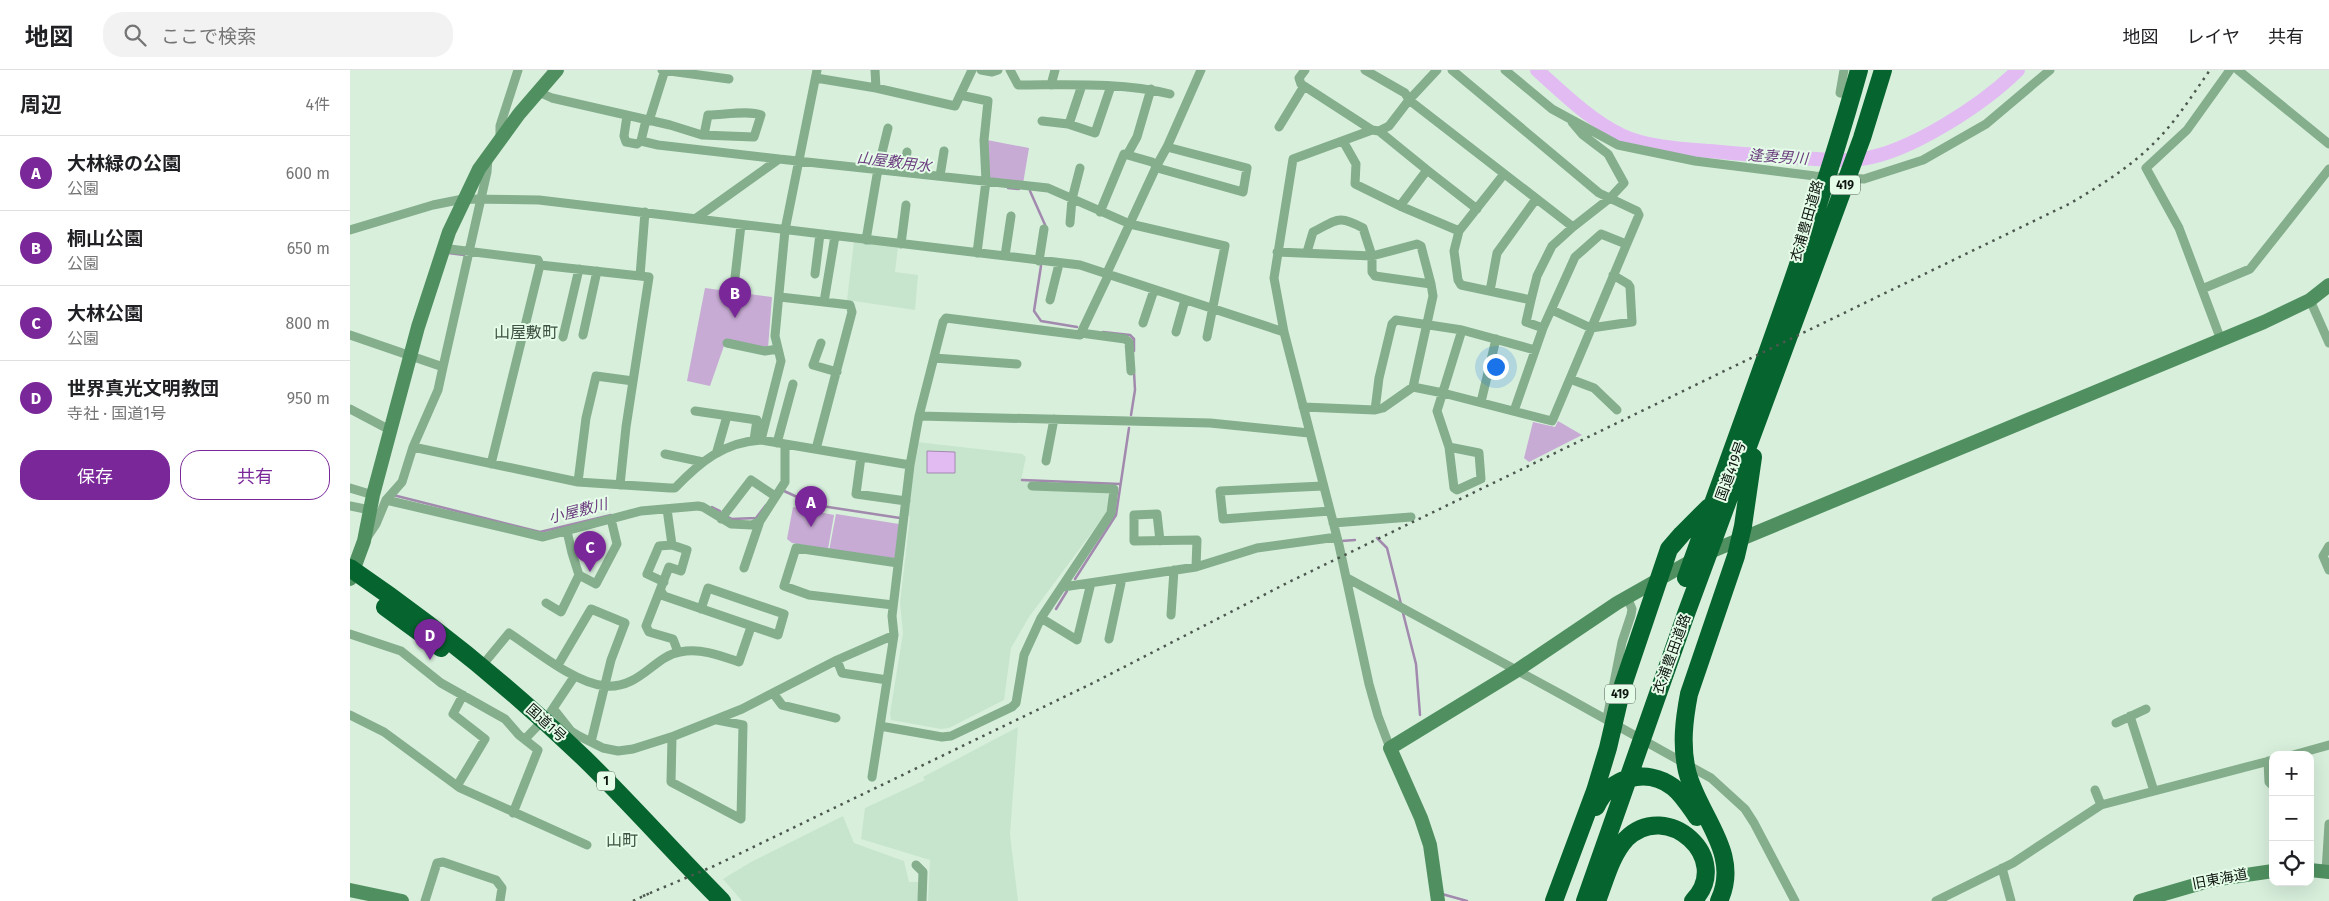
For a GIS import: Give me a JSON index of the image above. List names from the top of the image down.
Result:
{
  "streets": {
    "highway": [
      "419",
      "衣浦豊田道路",
      "国道419号",
      "国道1号",
      "1"
    ],
    "street": ["旧東海道"]
  },
  "crossings": [
    ["419", "衣浦豊田道路"]
  ],
  "districts": ["山屋敷町", "山町"],
  "water": ["逢妻男川", "山屋敷用水", "小屋敷川"],
  "page": {
    "header": "地図",
    "search": "ここで検索",
    "nav": ["地図", "レイヤ", "共有"],
    "heading": ["周辺", "4件"],
    "list": [
      {
        "mark": "A",
        "name": "大林緑の公園",
        "note": "公園",
        "value": "600 m"
      },
      {
        "mark": "B",
        "name": "桐山公園",
        "note": "公園",
        "value": "650 m"
      },
      {
        "mark": "C",
        "name": "大林公園",
        "note": "公園",
        "value": "800 m"
      },
      {
        "mark": "D",
        "name": "世界真光文明教団",
        "note": "寺社 · 国道1号",
        "value": "950 m"
      }
    ],
    "pins": [
      "B",
      "A",
      "C",
      "D"
    ],
    "buttons": ["保存", "共有"],
    "map_buttons": ["+", "−"]
  }
}
